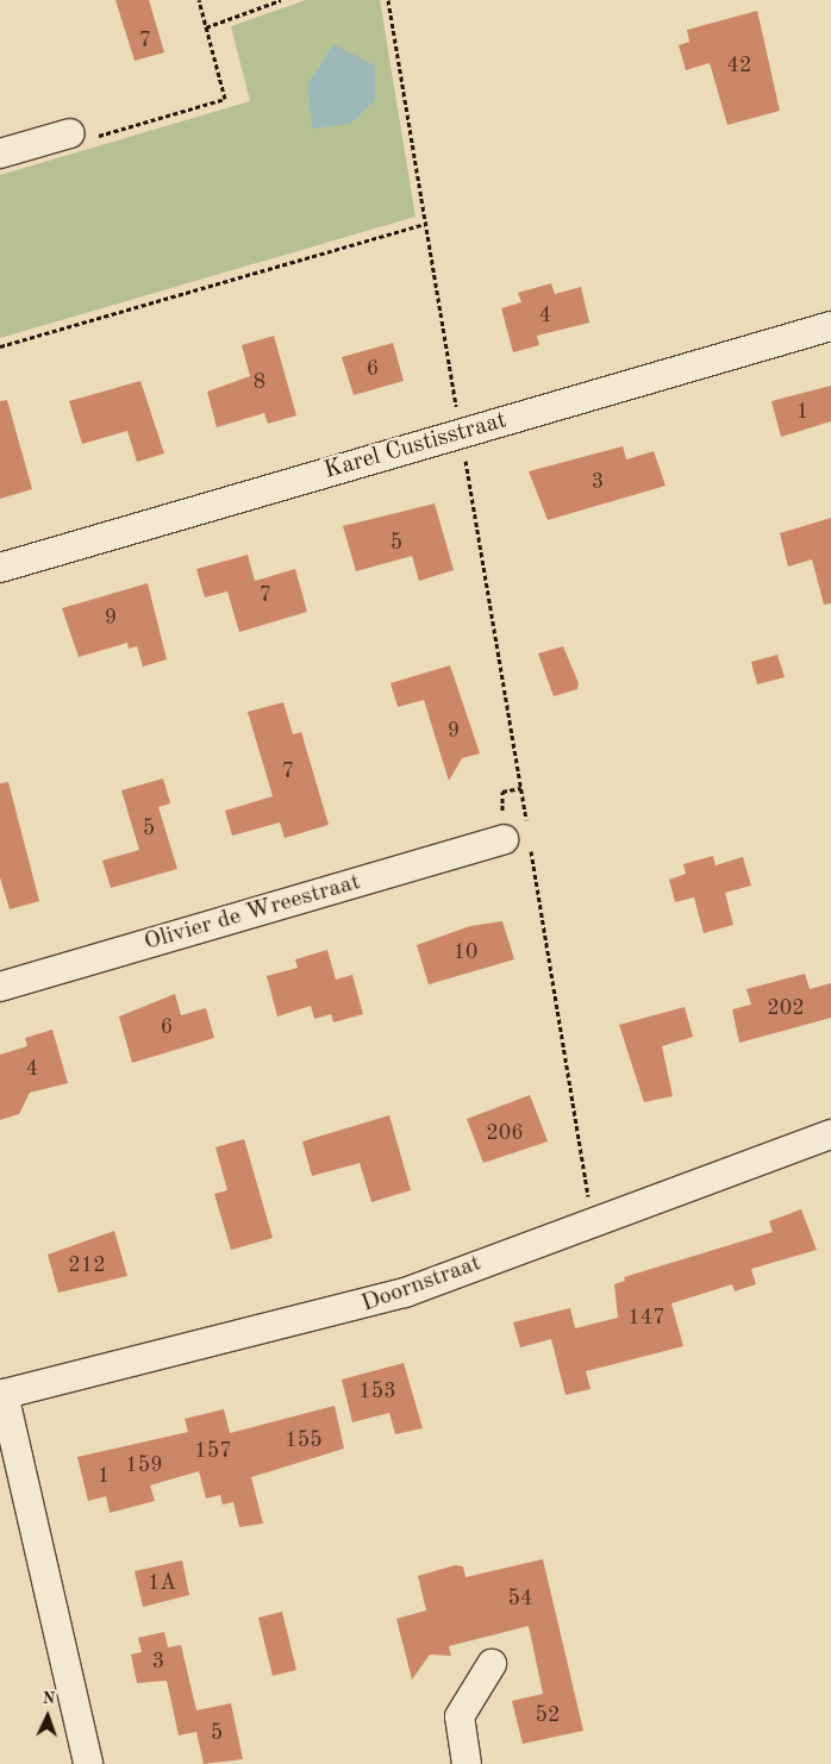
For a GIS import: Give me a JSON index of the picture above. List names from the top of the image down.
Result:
{
  "streets": {
    "street": ["Karel Custisstraat", "Olivier de Wreestraat", "Doornstraat"]
  },
  "house_numbers": [
    "7",
    "42",
    "4",
    "6",
    "8",
    "1",
    "3",
    "5",
    "7",
    "9",
    "9",
    "7",
    "5",
    "10",
    "202",
    "6",
    "4",
    "206",
    "212",
    "147",
    "153",
    "155",
    "157",
    "159",
    "1",
    "1A",
    "54",
    "3",
    "52",
    "5"
  ],
  "north": "top"
}
